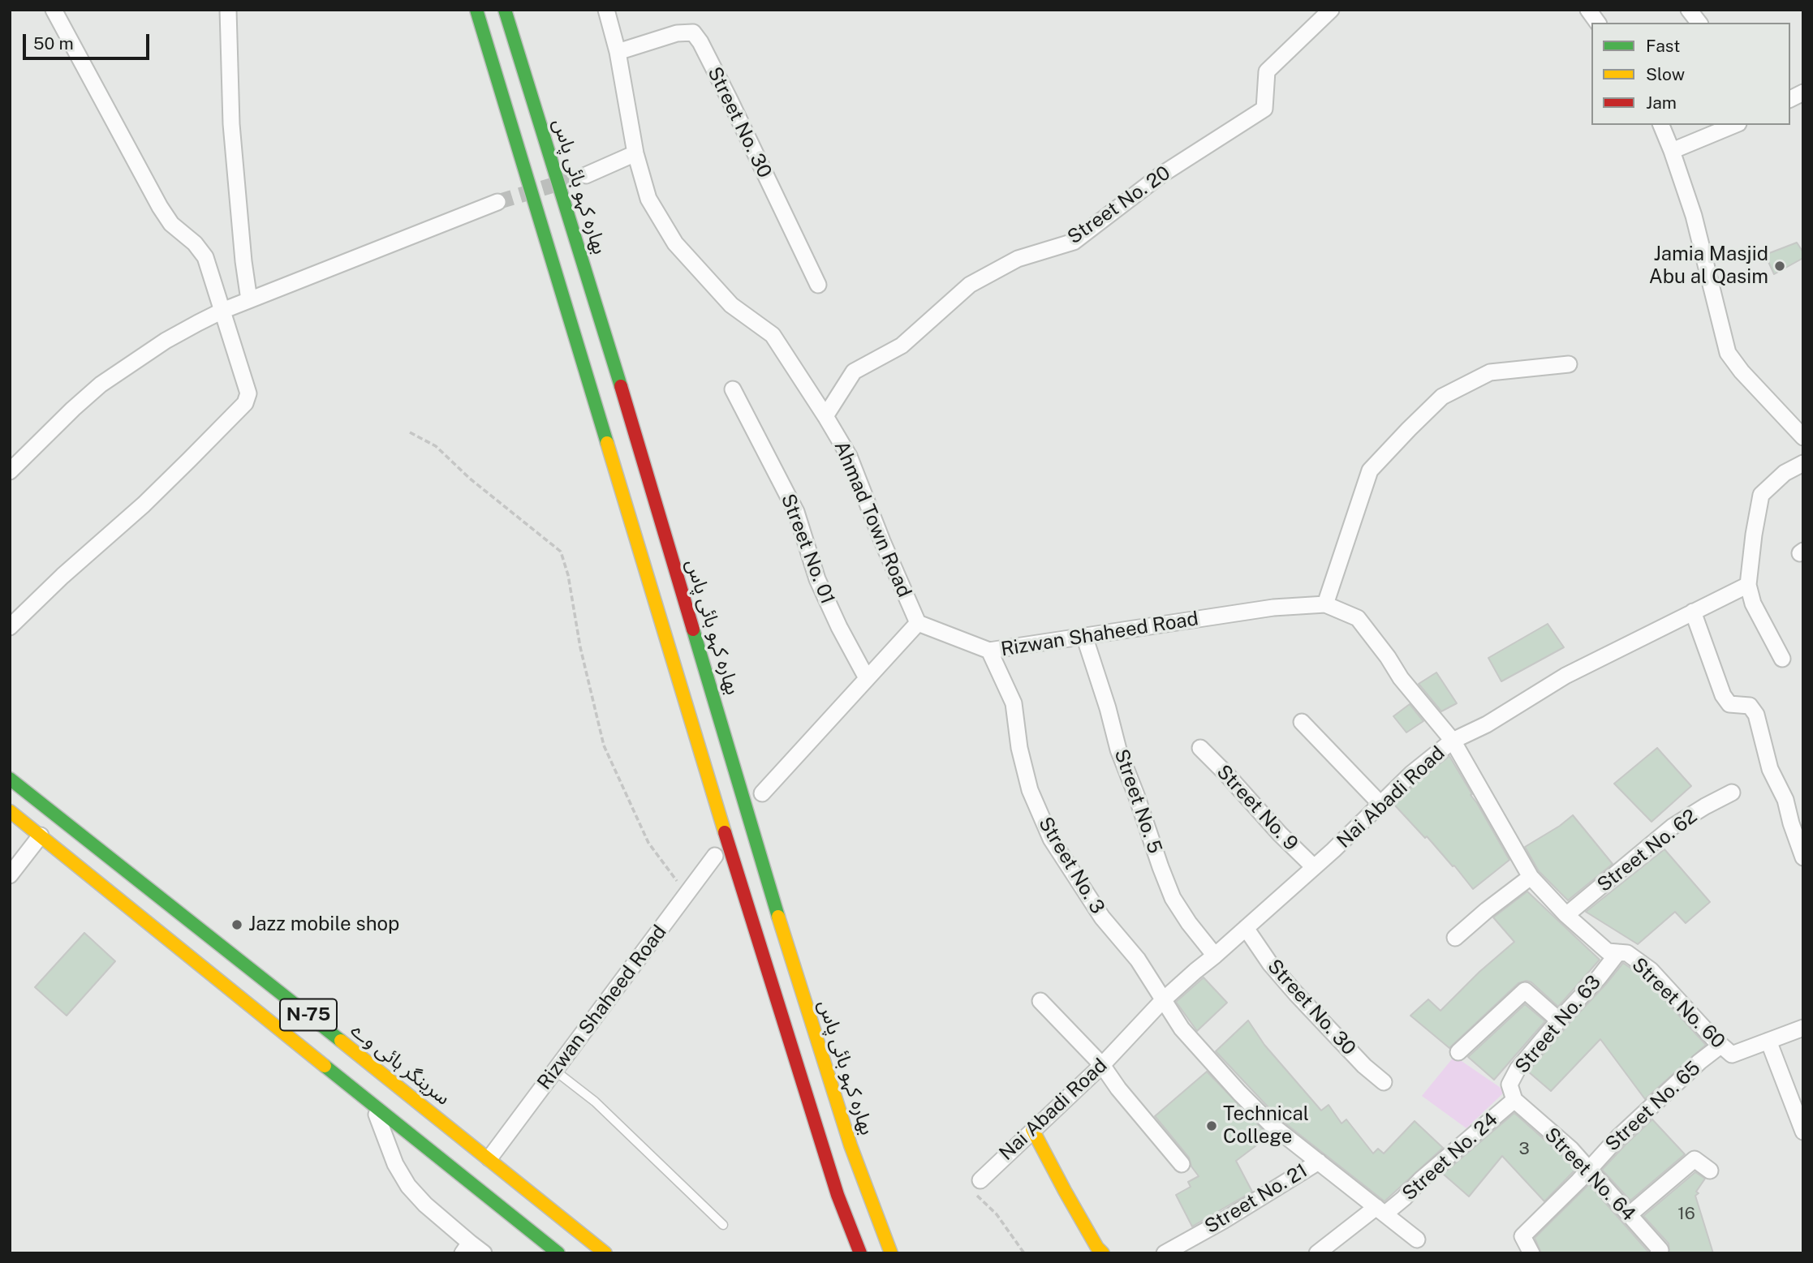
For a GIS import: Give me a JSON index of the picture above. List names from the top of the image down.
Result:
{
  "streets": {
    "main road": ["بھارہ کہو بائی پاس", "N-75", "سرینگر ہائی وے"],
    "street": [
      "Street No. 30",
      "Street No. 20",
      "Ahmad Town Road",
      "Street No. 01",
      "Rizwan Shaheed Road",
      "Nai Abadi Road",
      "Street No. 5",
      "Street No. 9",
      "Street No. 62",
      "Street No. 3",
      "Street No. 60",
      "Street No. 63",
      "Street No. 65",
      "Street No. 24",
      "Street No. 64",
      "Street No. 21"
    ]
  },
  "crossings": [
    ["Street No. 30", "Ahmad Town Road"],
    ["Street No. 30", "Nai Abadi Road"],
    ["Street No. 20", "Ahmad Town Road"],
    ["Ahmad Town Road", "Rizwan Shaheed Road"],
    ["Rizwan Shaheed Road", "Nai Abadi Road"],
    ["Rizwan Shaheed Road", "Street No. 5"],
    ["Rizwan Shaheed Road", "Street No. 3"],
    ["Rizwan Shaheed Road", "Street No. 60"],
    ["Rizwan Shaheed Road", "سرینگر ہائی وے"],
    ["Nai Abadi Road", "Street No. 5"],
    ["Nai Abadi Road", "Street No. 9"],
    ["Nai Abadi Road", "Street No. 3"],
    ["Nai Abadi Road", "Street No. 60"],
    ["Street No. 62", "Street No. 60"],
    ["Street No. 60", "Street No. 63"],
    ["Street No. 60", "Street No. 65"],
    ["Street No. 63", "Street No. 24"],
    ["Street No. 63", "Street No. 64"],
    ["Street No. 65", "Street No. 64"],
    ["Street No. 24", "Street No. 64"]
  ],
  "places": ["Jamia Masjid Abu al Qasim", "Jazz mobile shop", "Technical College"],
  "house_numbers": ["3", "16"],
  "legend": ["Fast", "Slow", "Jam"],
  "scale_bar": "50 m"
}
